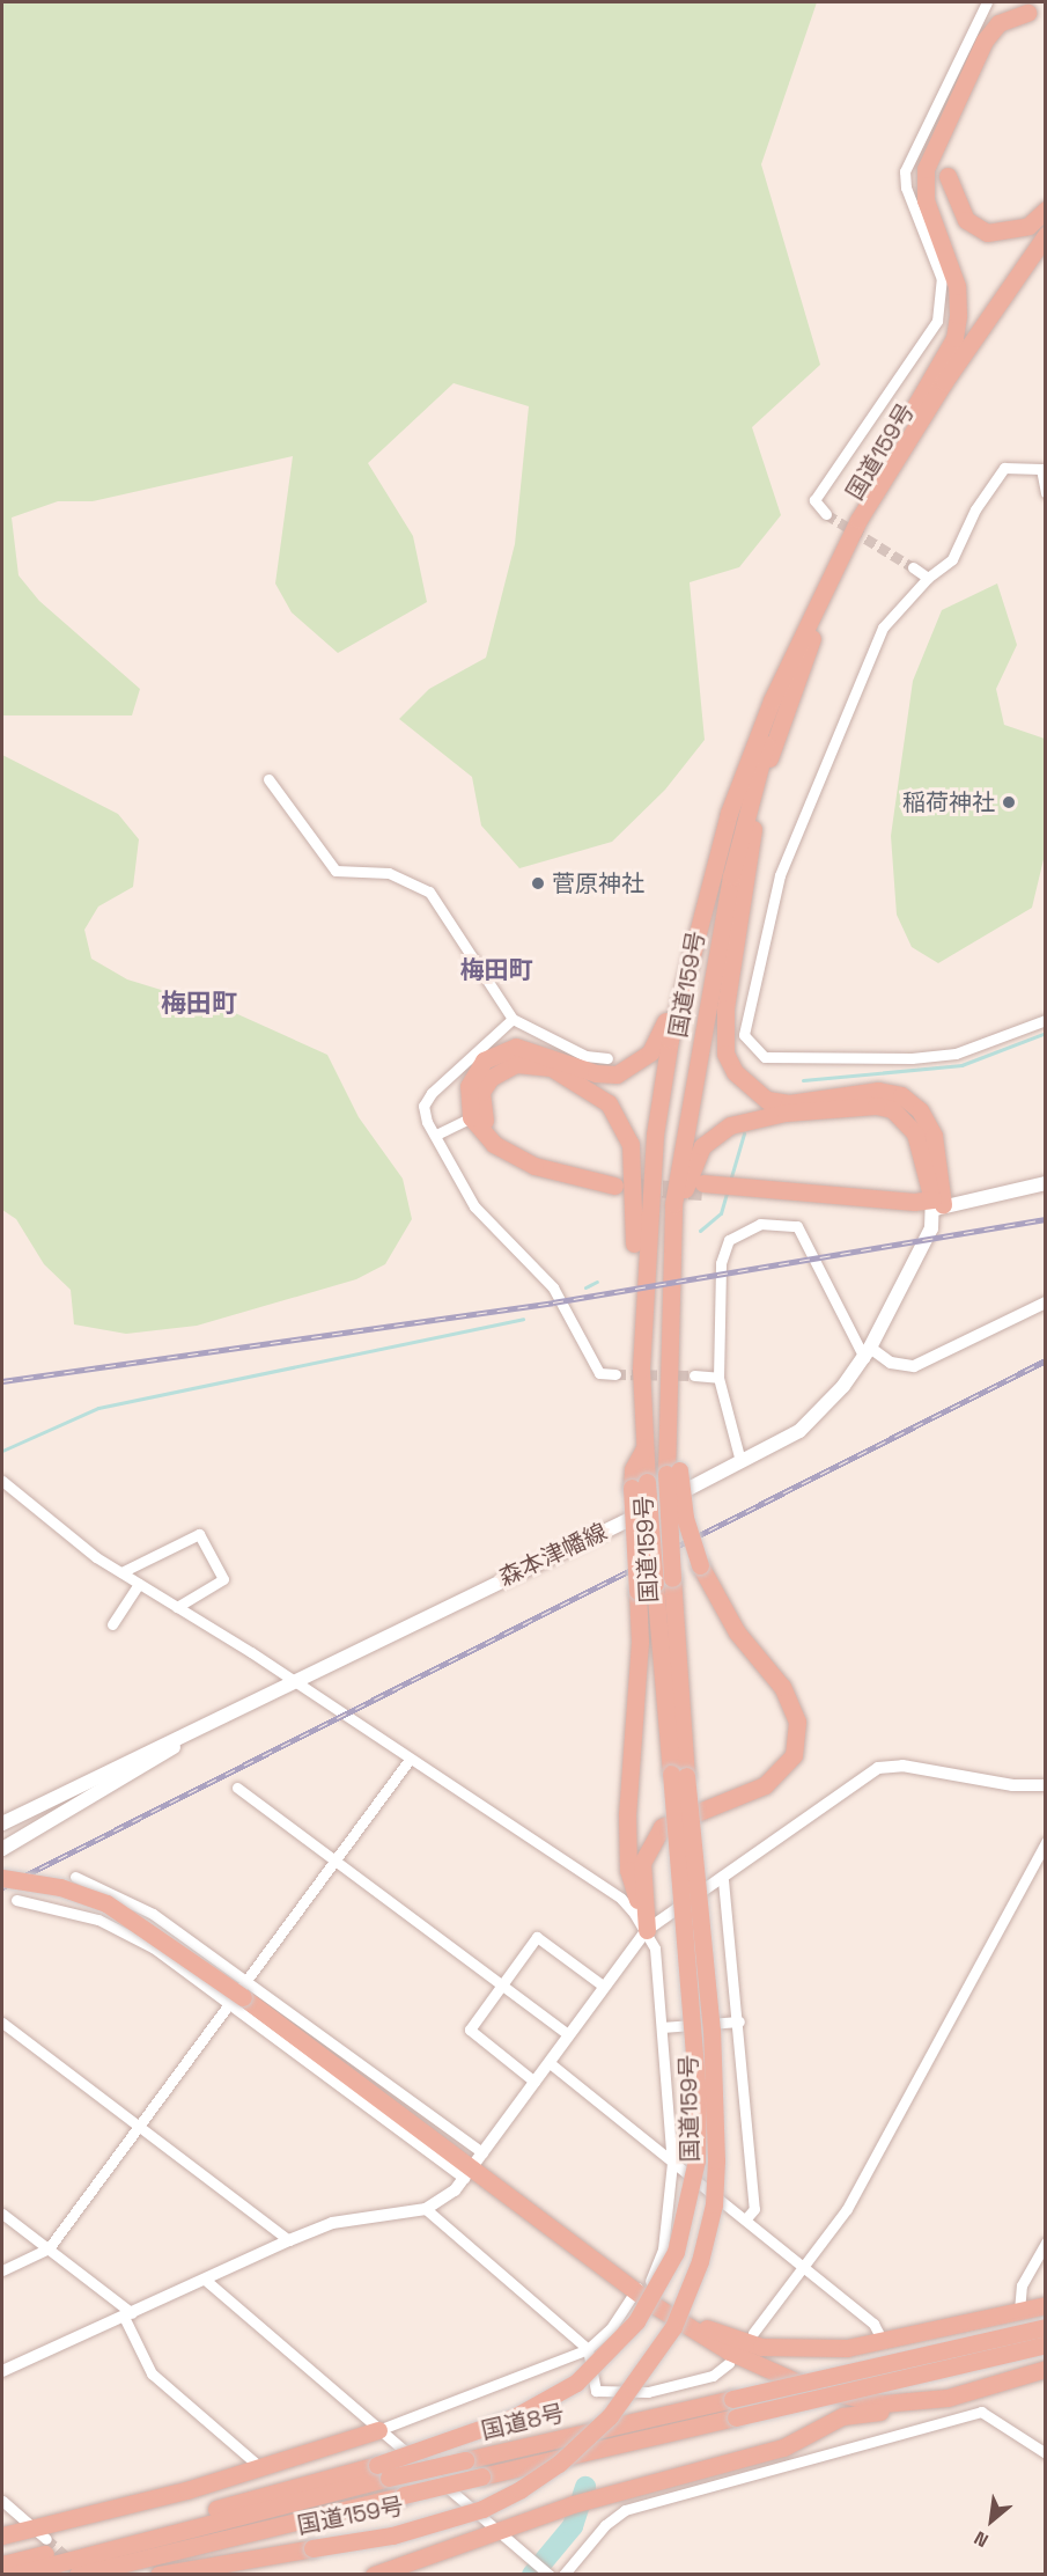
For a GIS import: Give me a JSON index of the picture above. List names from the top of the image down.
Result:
{
  "streets": {
    "highway": ["国道159号", "国道8号"],
    "main road": ["森本津幡線"]
  },
  "crossings": [
    ["国道159号", "国道8号"]
  ],
  "districts": ["梅田町", "梅田町"],
  "places": ["稲荷神社", "菅原神社"],
  "north": "bottom left"
}
